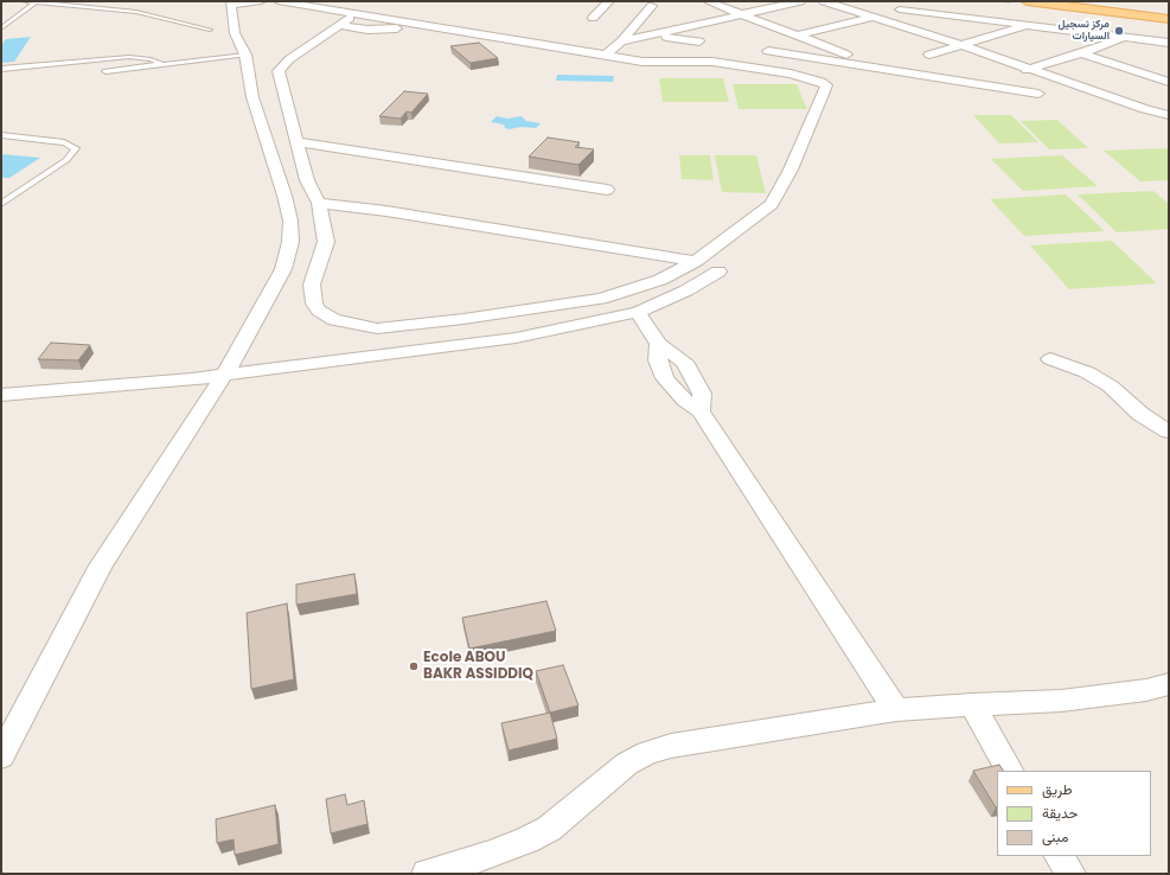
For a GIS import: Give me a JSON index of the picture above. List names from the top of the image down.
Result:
{
  "places": ["مركز تسجيل السيارات", "Ecole ABOU BAKR ASSIDDIQ"],
  "legend": ["طريق", "حديقة", "مبنى"]
}
